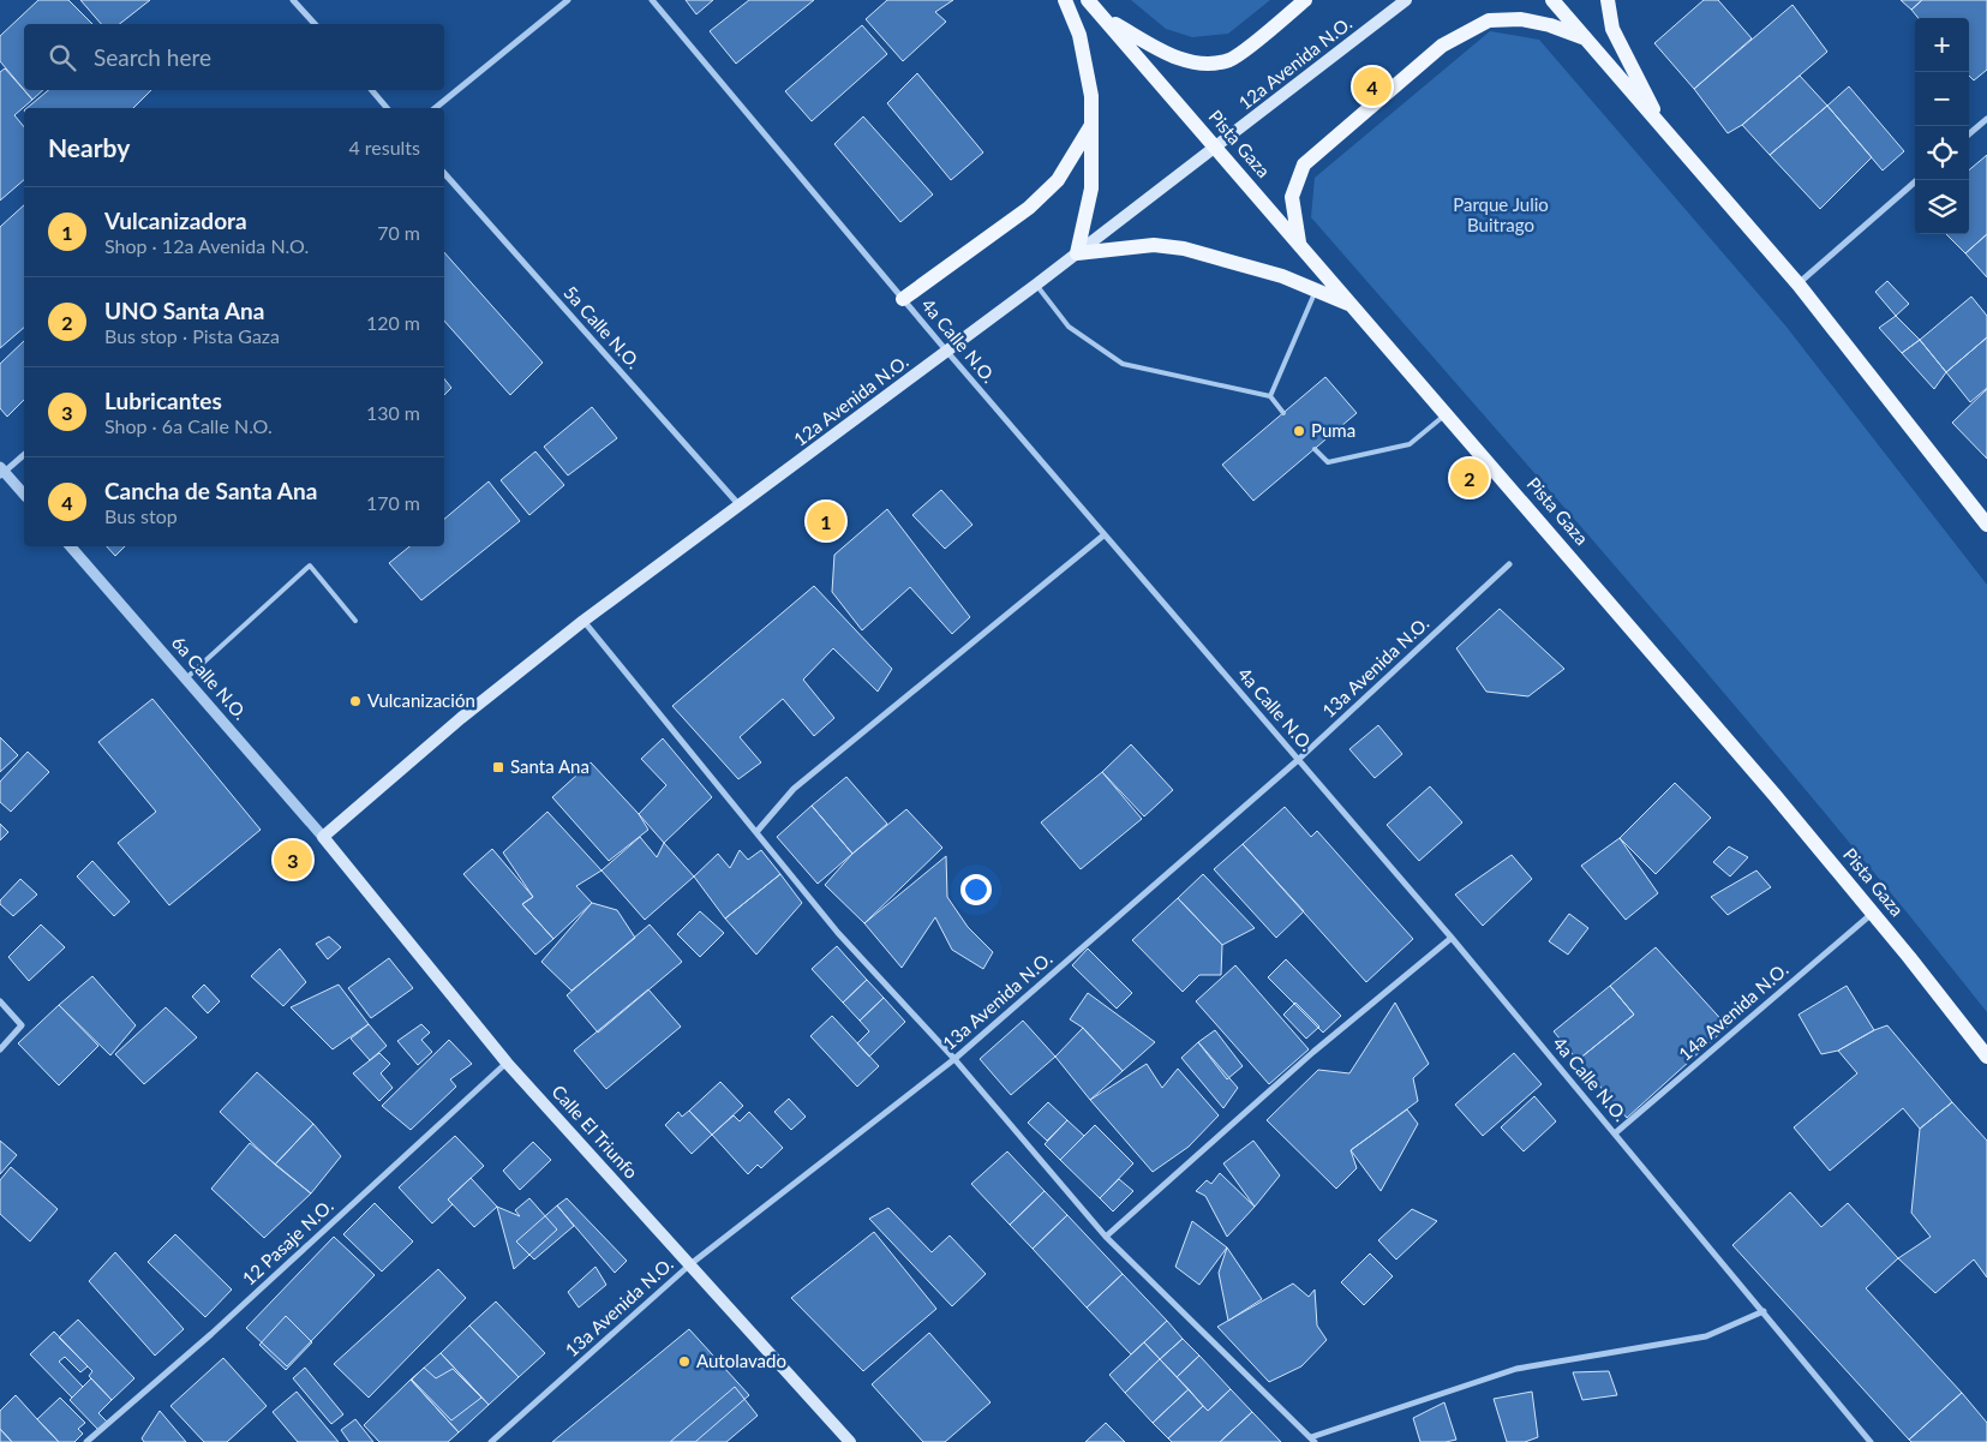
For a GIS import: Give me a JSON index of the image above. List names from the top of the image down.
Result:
{
  "streets": {
    "main road": ["12a Avenida N.O.", "Pista Gaza", "Calle El Triunfo"],
    "street": [
      "5a Calle N.O.",
      "4a Calle N.O.",
      "13a Avenida N.O.",
      "6a Calle N.O.",
      "14a Avenida N.O.",
      "12 Pasaje N.O."
    ]
  },
  "crossings": [
    ["12a Avenida N.O.", "Pista Gaza"],
    ["12a Avenida N.O.", "5a Calle N.O."],
    ["12a Avenida N.O.", "4a Calle N.O."],
    ["12a Avenida N.O.", "6a Calle N.O."],
    ["12a Avenida N.O.", "Calle El Triunfo"],
    ["Pista Gaza", "14a Avenida N.O."],
    ["4a Calle N.O.", "13a Avenida N.O."],
    ["4a Calle N.O.", "14a Avenida N.O."],
    ["13a Avenida N.O.", "Calle El Triunfo"],
    ["6a Calle N.O.", "Calle El Triunfo"],
    ["Calle El Triunfo", "12 Pasaje N.O."]
  ],
  "parks": ["Parque Julio Buitrago"],
  "places": {
    "other": ["Puma", "Vulcanización", "Autolavado"],
    "transit": ["Santa Ana"]
  },
  "page": {
    "map_buttons": ["+", "−"],
    "search": "Search here",
    "pins": [
      "4",
      "2",
      "1",
      "3"
    ],
    "heading": ["Nearby", "4 results"],
    "list": [
      {
        "mark": "1",
        "name": "Vulcanizadora",
        "note": "Shop · 12a Avenida N.O.",
        "value": "70 m"
      },
      {
        "mark": "2",
        "name": "UNO Santa Ana",
        "note": "Bus stop · Pista Gaza",
        "value": "120 m"
      },
      {
        "mark": "3",
        "name": "Lubricantes",
        "note": "Shop · 6a Calle N.O.",
        "value": "130 m"
      },
      {
        "mark": "4",
        "name": "Cancha de Santa Ana",
        "note": "Bus stop",
        "value": "170 m"
      }
    ]
  }
}
